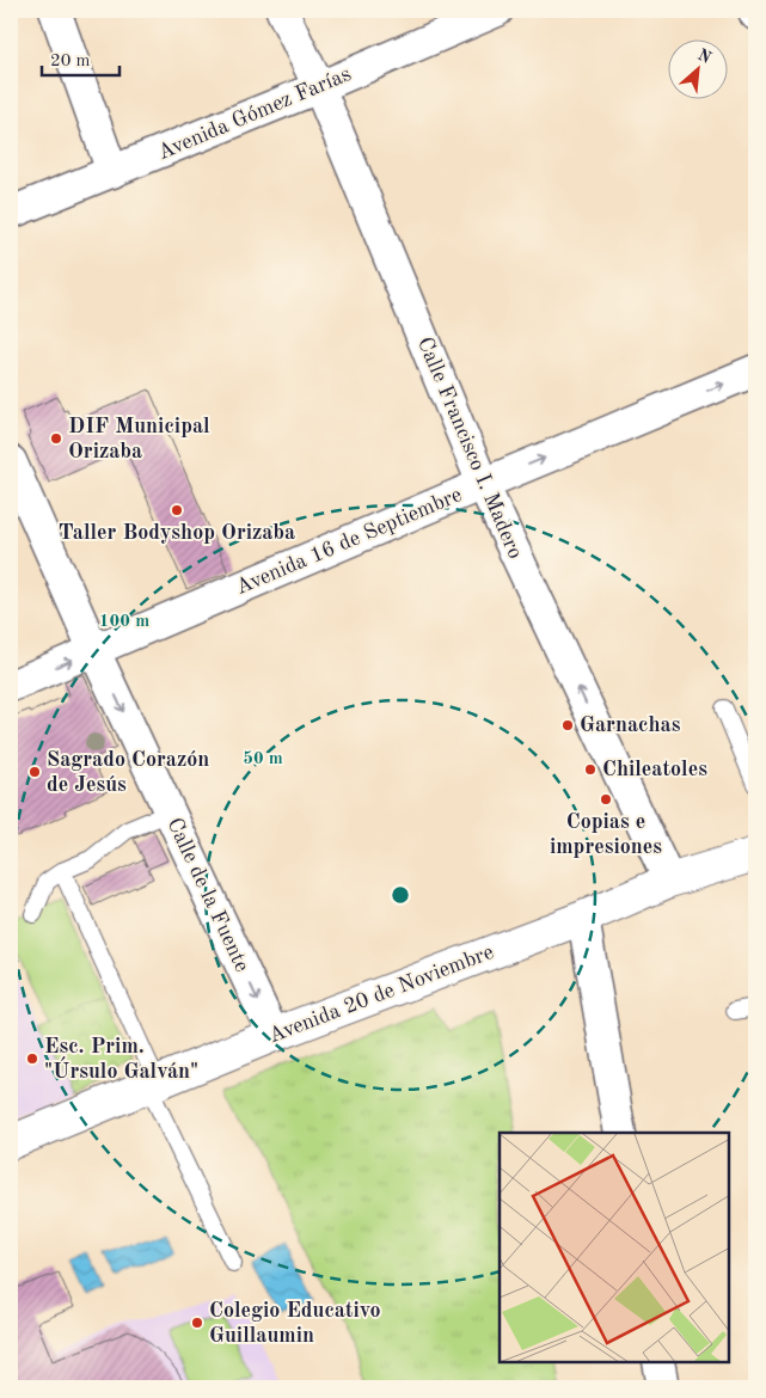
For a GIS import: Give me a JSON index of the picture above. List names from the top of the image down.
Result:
{
  "streets": {
    "street": [
      "Avenida Gómez Farías",
      "Calle Francisco I. Madero",
      "Avenida 16 de Septiembre",
      "Calle de la Fuente",
      "Avenida 20 de Noviembre"
    ]
  },
  "crossings": [
    ["Avenida Gómez Farías", "Calle Francisco I. Madero"],
    ["Calle Francisco I. Madero", "Avenida 16 de Septiembre"],
    ["Calle Francisco I. Madero", "Avenida 20 de Noviembre"],
    ["Avenida 16 de Septiembre", "Calle de la Fuente"],
    ["Calle de la Fuente", "Avenida 20 de Noviembre"]
  ],
  "one_way": ["Calle Francisco I. Madero", "Avenida 16 de Septiembre", "Calle de la Fuente"],
  "places": [
    "DIF Municipal Orizaba",
    "Taller Bodyshop Orizaba",
    "Garnachas",
    "Chileatoles",
    "Sagrado Corazón de Jesús",
    "Copias e impresiones",
    "Esc. Prim. \"Úrsulo Galván\"",
    "Colegio Educativo Guillaumin"
  ],
  "scale_bar": "20 m",
  "north": "top right",
  "rings": ["100 m", "50 m"]
}
